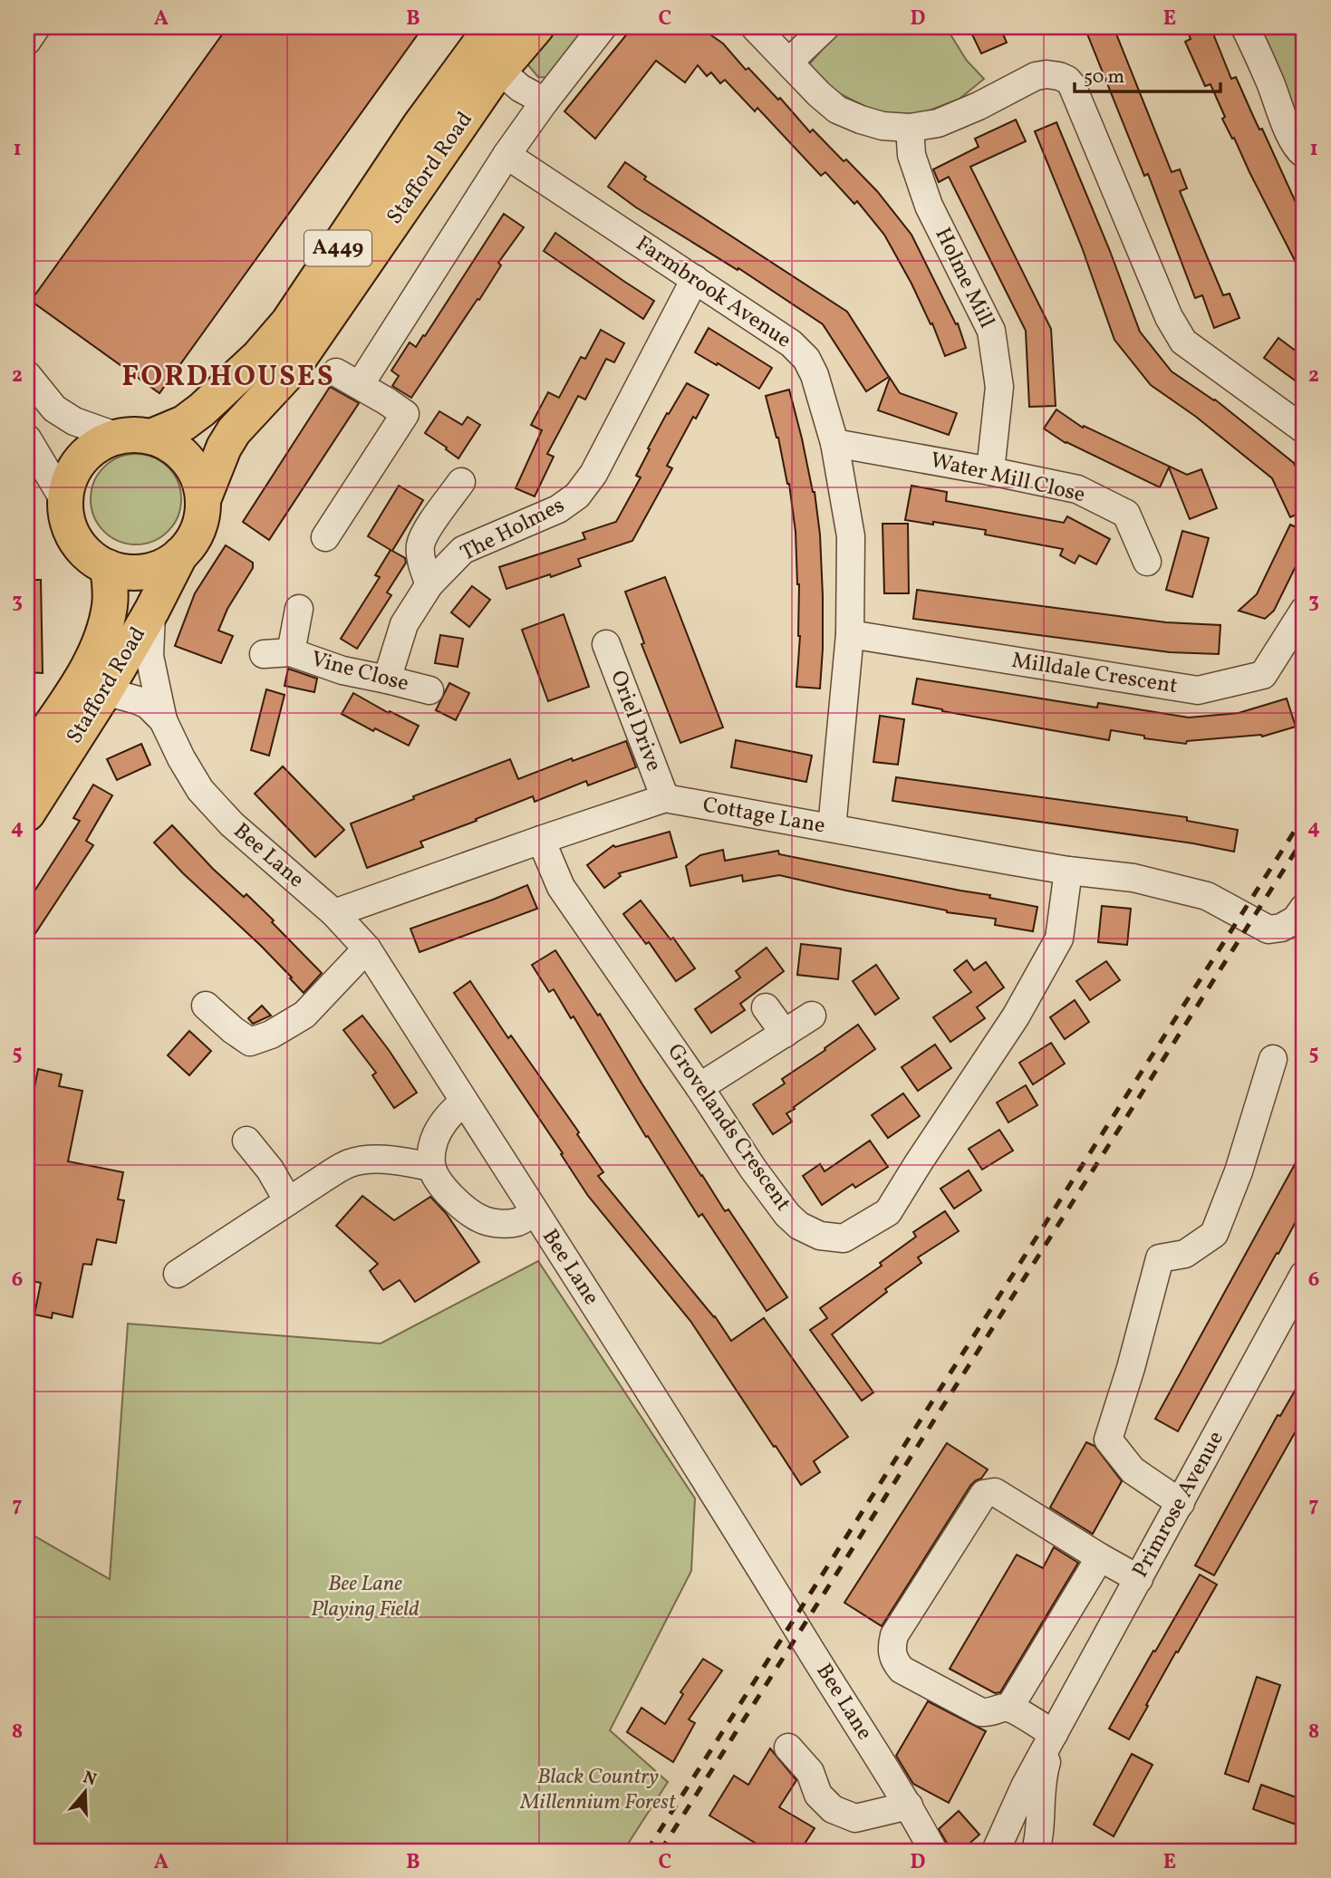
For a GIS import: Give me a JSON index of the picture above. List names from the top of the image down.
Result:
{
  "streets": {
    "highway": ["Stafford Road", "A449"],
    "street": [
      "Holme Mill",
      "Farmbrook Avenue",
      "Water Mill Close",
      "The Holmes",
      "Vine Close",
      "Milldale Crescent",
      "Oriel Drive",
      "Cottage Lane",
      "Bee Lane",
      "Grovelands Crescent",
      "Primrose Avenue"
    ]
  },
  "crossings": [
    ["Stafford Road", "A449"],
    ["Stafford Road", "Bee Lane"],
    ["Holme Mill", "Water Mill Close"],
    ["Farmbrook Avenue", "Water Mill Close"],
    ["Farmbrook Avenue", "The Holmes"],
    ["Farmbrook Avenue", "Milldale Crescent"],
    ["Farmbrook Avenue", "Cottage Lane"],
    ["The Holmes", "Vine Close"],
    ["Oriel Drive", "Cottage Lane"],
    ["Cottage Lane", "Bee Lane"],
    ["Cottage Lane", "Grovelands Crescent"]
  ],
  "districts": ["FORDHOUSES"],
  "parks": ["Bee Lane Playing Field", "Black Country Millennium Forest"],
  "scale_bar": "50 m",
  "north": "top",
  "grid": {
    "columns": [
      "A",
      "B",
      "C",
      "D",
      "E"
    ],
    "rows": [
      "1",
      "2",
      "3",
      "4",
      "5",
      "6",
      "7",
      "8"
    ]
  }
}
